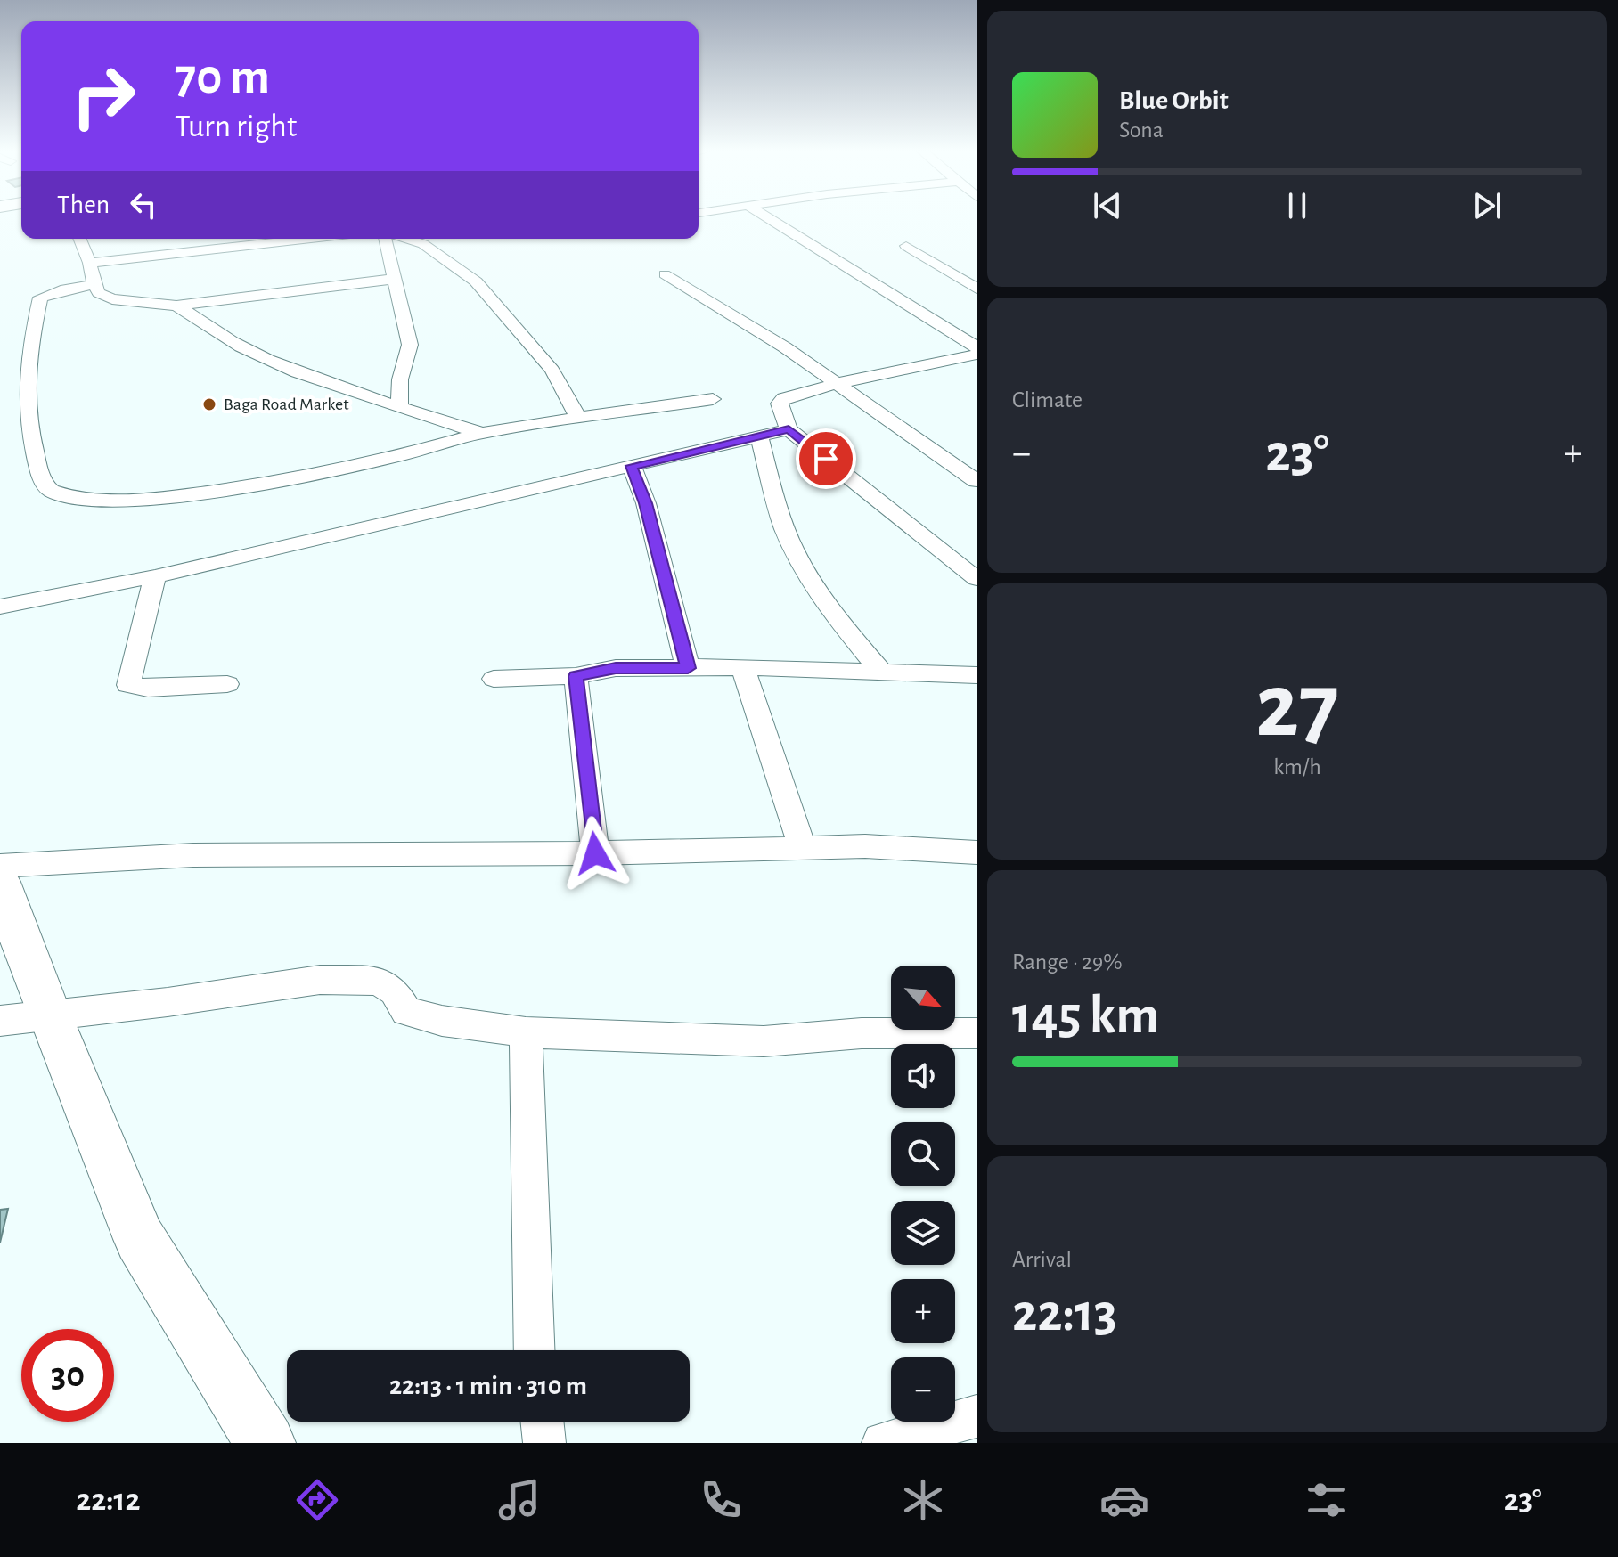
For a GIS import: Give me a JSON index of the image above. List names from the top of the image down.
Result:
{
  "places": ["Baga Road Market"],
  "north": "bottom right",
  "page": {
    "turn": ["70 m", "Turn right"],
    "song": ["Blue Orbit", "Sona"],
    "then": "Then",
    "tile": [
      "Climate",
      ["27", "km/h"],
      ["Range · 29%", "145 km"],
      ["Arrival", "22:13"]
    ],
    "heat": ["−", "23°", "+"],
    "map_buttons": ["+", "−"],
    "limit": "30",
    "trip": "22:13 · 1 min · 310 m",
    "tabs": ["22:12", "23°"]
  }
}
